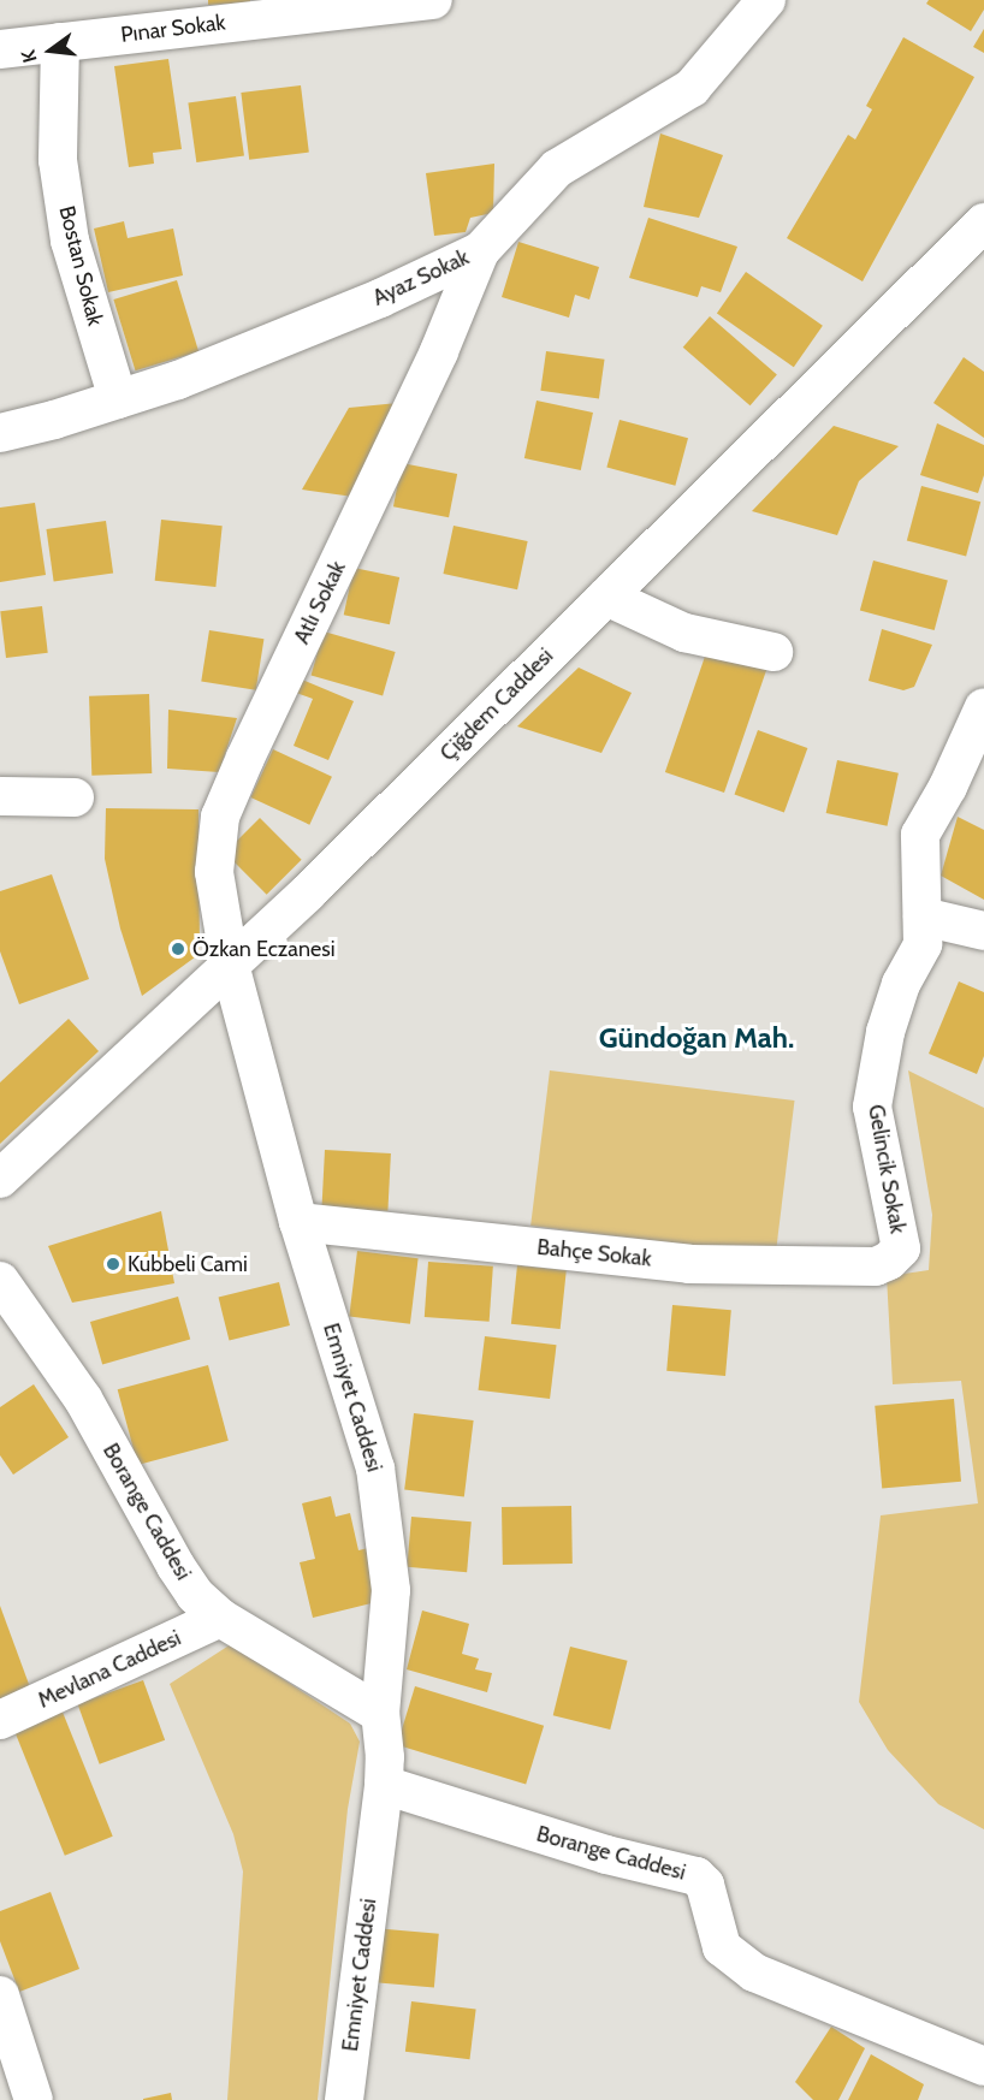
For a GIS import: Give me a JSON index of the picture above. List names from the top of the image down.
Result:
{
  "streets": {
    "street": [
      "Pınar Sokak",
      "Bostan Sokak",
      "Ayaz Sokak",
      "Atlı Sokak",
      "Çiğdem Caddesi",
      "Gelincik Sokak",
      "Bahçe Sokak",
      "Emniyet Caddesi",
      "Borange Caddesi",
      "Mevlana Caddesi"
    ]
  },
  "crossings": [
    ["Pınar Sokak", "Bostan Sokak"],
    ["Bostan Sokak", "Ayaz Sokak"],
    ["Ayaz Sokak", "Atlı Sokak"],
    ["Atlı Sokak", "Çiğdem Caddesi"],
    ["Atlı Sokak", "Emniyet Caddesi"],
    ["Çiğdem Caddesi", "Emniyet Caddesi"],
    ["Gelincik Sokak", "Bahçe Sokak"],
    ["Bahçe Sokak", "Emniyet Caddesi"],
    ["Emniyet Caddesi", "Borange Caddesi"],
    ["Borange Caddesi", "Mevlana Caddesi"]
  ],
  "districts": ["Gündoğan Mah."],
  "places": ["Özkan Eczanesi", "Kubbeli Cami"],
  "north": "left"
}
